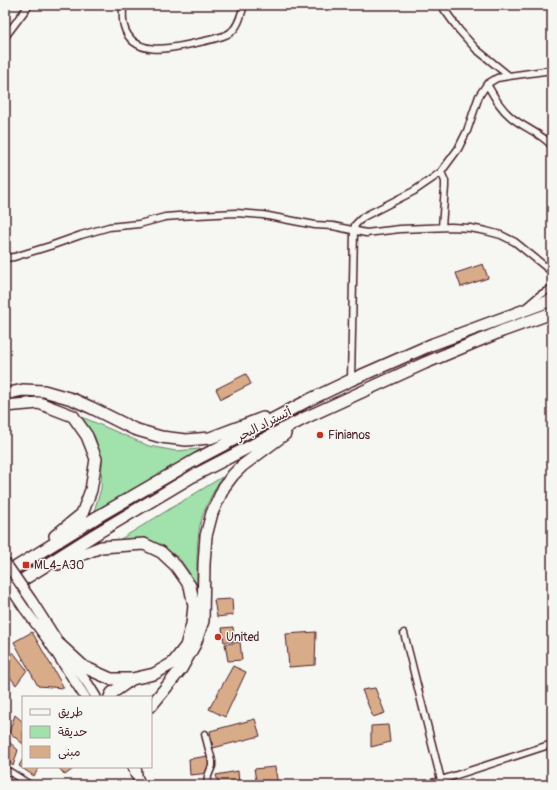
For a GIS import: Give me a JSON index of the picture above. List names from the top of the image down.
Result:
{
  "streets": {
    "highway": ["أتستراد البحر"]
  },
  "places": {
    "other": ["Finianos", "United"],
    "transit": ["ML4-A30"]
  },
  "legend": ["طريق", "حديقة", "مبنى"]
}
